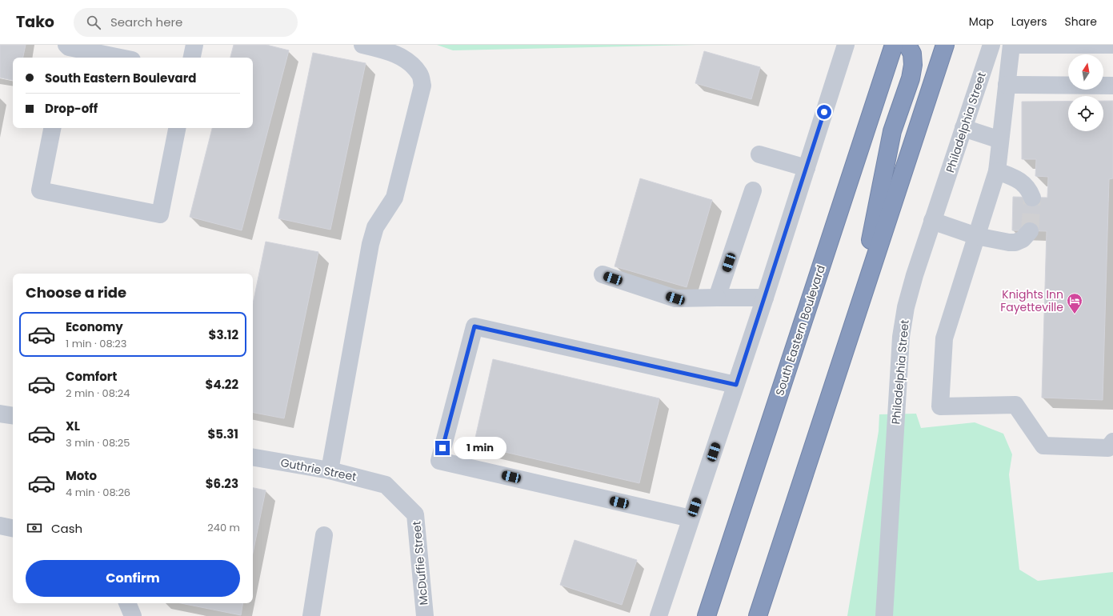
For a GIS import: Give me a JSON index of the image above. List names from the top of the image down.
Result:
{
  "streets": {
    "highway": ["South Eastern Boulevard"],
    "street": ["Philadelphia Street", "Guthrie Street", "McDuffie Street"]
  },
  "crossings": [
    ["Guthrie Street", "McDuffie Street"]
  ],
  "places": {
    "hotel": ["Knights Inn Fayetteville"]
  },
  "north": "top",
  "page": {
    "header": "Tako",
    "search": "Search here",
    "nav": ["Map", "Layers", "Share"],
    "banner": ["South Eastern Boulevard", "Drop-off"],
    "heading": "Choose a ride",
    "list": [
      {
        "name": "Economy",
        "note": "1 min · 08:23",
        "value": "$3.12"
      },
      {
        "name": "Comfort",
        "note": "2 min · 08:24",
        "value": "$4.22"
      },
      {
        "name": "XL",
        "note": "3 min · 08:25",
        "value": "$5.31"
      },
      {
        "name": "Moto",
        "note": "4 min · 08:26",
        "value": "$6.23"
      }
    ],
    "bubble": "1 min",
    "pay": ["Cash", "240 m"],
    "buttons": "Confirm"
  }
}
